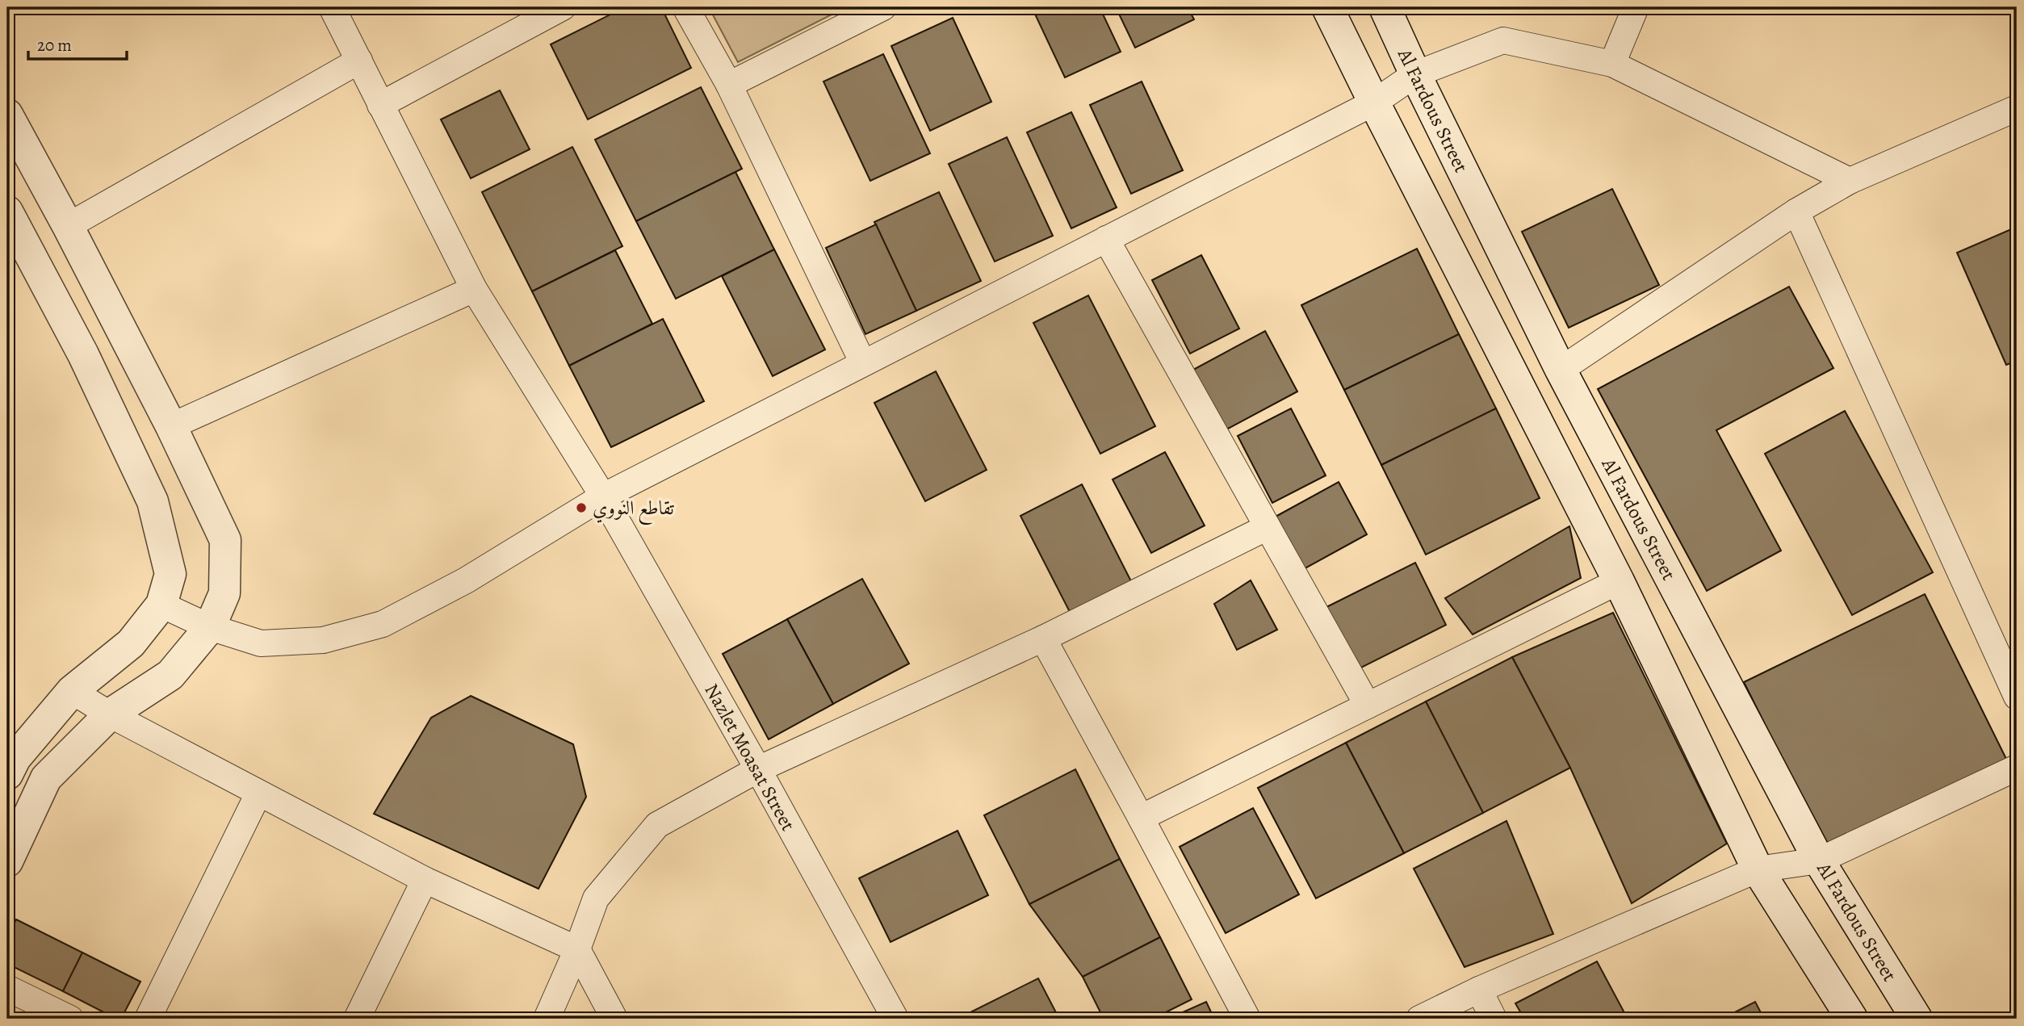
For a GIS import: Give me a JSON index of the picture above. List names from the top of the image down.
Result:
{
  "streets": {
    "main road": ["Al Fardous Street"],
    "street": ["Nazlet Moasat Street"]
  },
  "places": ["تقاطع النووي"],
  "scale_bar": "20 m"
}
